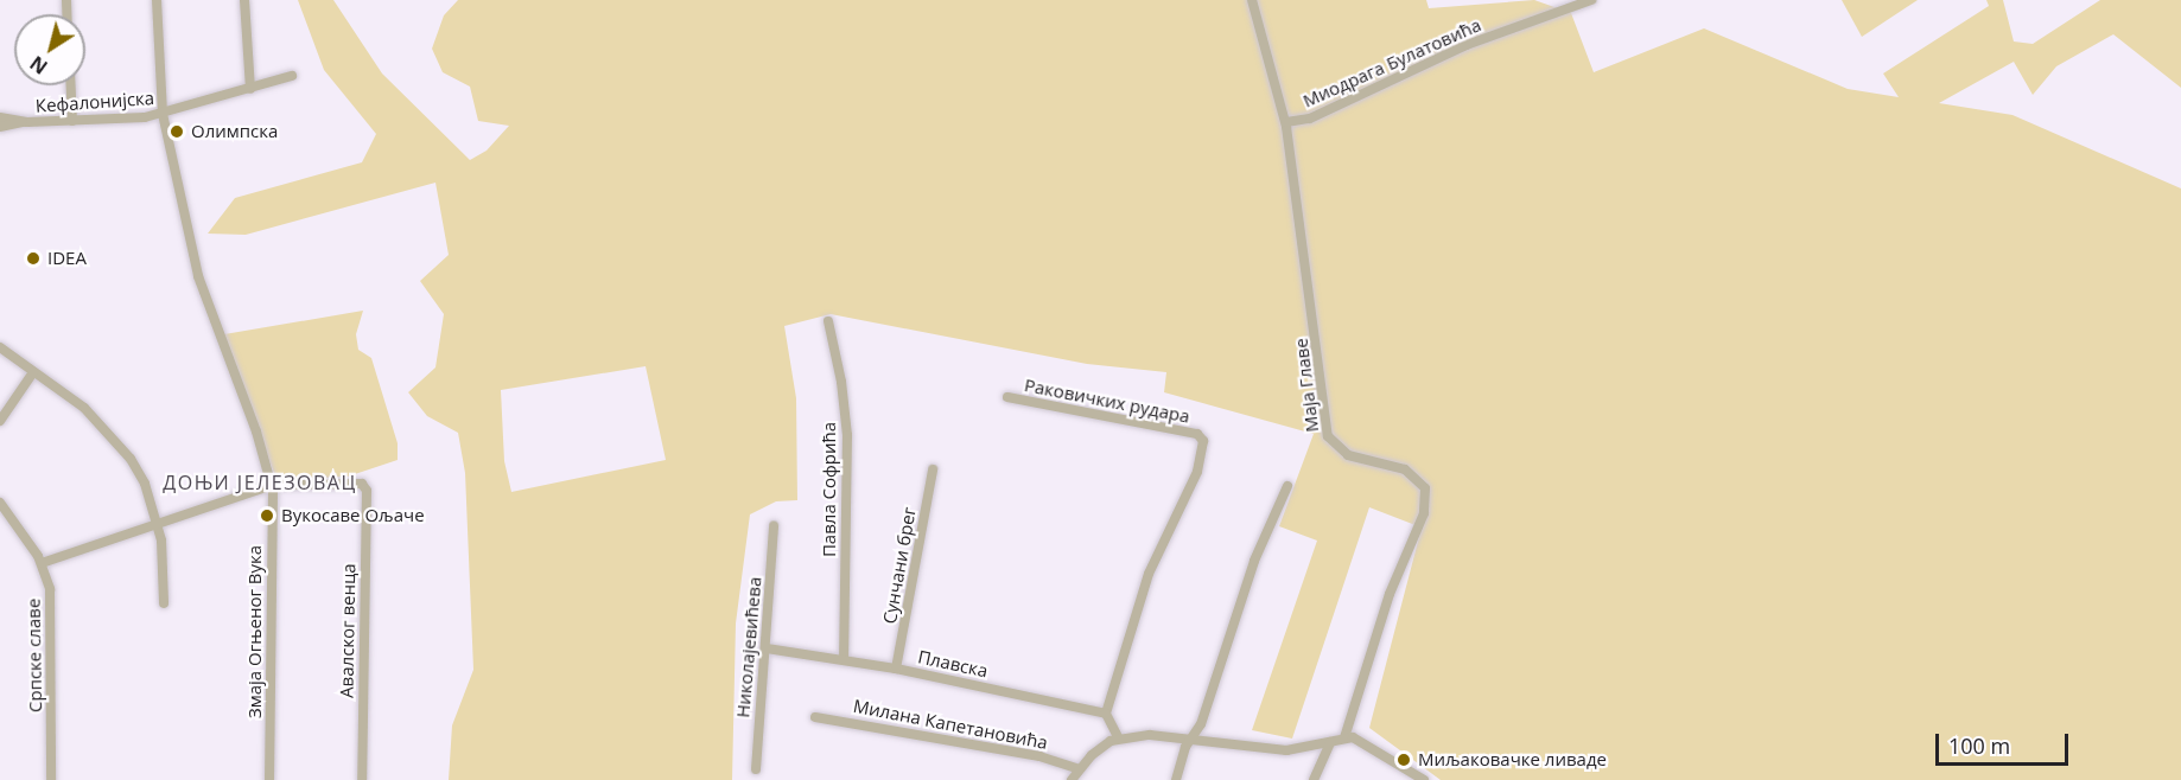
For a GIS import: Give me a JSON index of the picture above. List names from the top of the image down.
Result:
{
  "streets": {
    "street": [
      "Миодрага Булатовића",
      "Кефалонијска",
      "Маја Главе",
      "Раковичких рудара",
      "Павла Софрића",
      "Сунчани брег",
      "Авалског венца",
      "Змаја Огњеног Вука",
      "Николајевићева",
      "Српске славе",
      "Плавска",
      "Милана Капетановића"
    ]
  },
  "crossings": [
    ["Миодрага Булатовића", "Маја Главе"],
    ["Раковичких рудара", "Плавска"],
    ["Павла Софрића", "Плавска"],
    ["Сунчани брег", "Плавска"],
    ["Авалског венца", "Змаја Огњеног Вука"],
    ["Николајевићева", "Плавска"]
  ],
  "districts": ["ДОЊИ ЈЕЛЕЗОВАЦ"],
  "places": [
    "Олимпска",
    "IDEA",
    "Вукосаве Ољаче",
    "Миљаковачке ливаде"
  ],
  "scale_bar": "100 m",
  "north": "bottom left"
}
